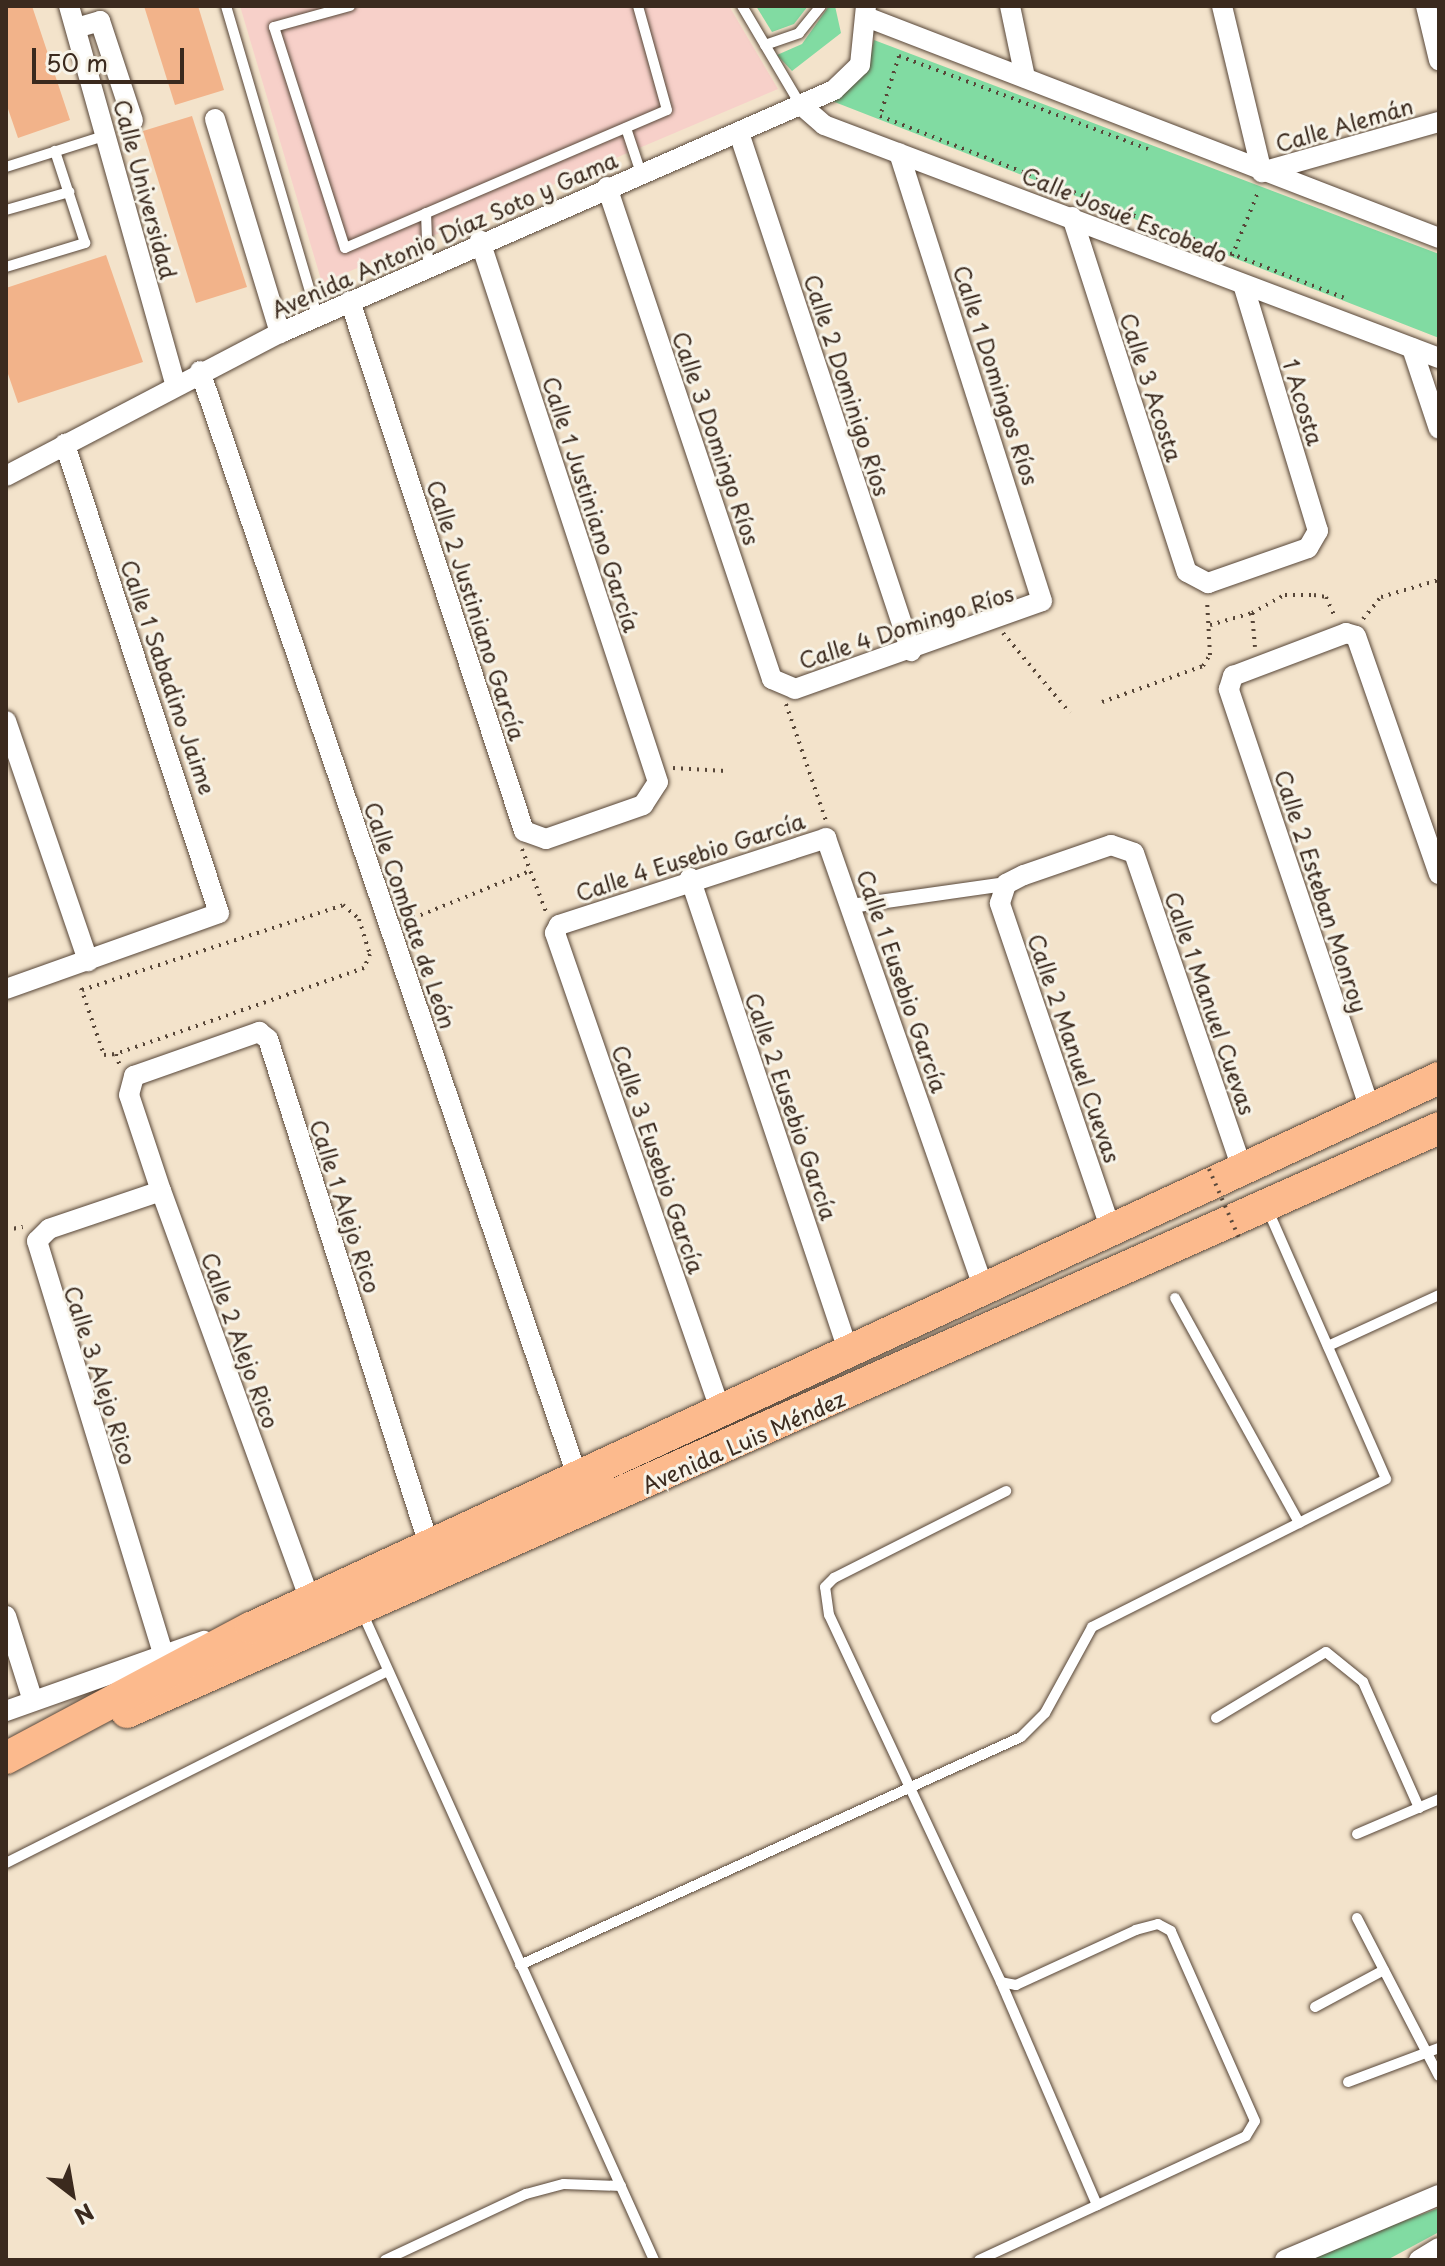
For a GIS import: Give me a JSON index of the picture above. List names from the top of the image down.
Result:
{
  "streets": {
    "main road": ["Avenida Luis Méndez"],
    "street": [
      "Calle Alemán",
      "Calle Universidad",
      "Calle Josué Escobedo",
      "Avenida Antonio Díaz Soto y Gama",
      "Calle 1 Domingos Ríos",
      "Calle 2 Dominigo Ríos",
      "Calle 3 Acosta",
      "1 Acosta",
      "Calle 3 Domingo Ríos",
      "Calle 1 Justiniano García",
      "Calle 2 Justiniano García",
      "Calle 4 Domingo Ríos",
      "Calle 1 Sabadino Jaime",
      "Calle 4 Eusebio García",
      "Calle 2 Esteban Monroy",
      "Calle Combate de León",
      "Calle 1 Eusebio García",
      "Calle 1 Manuel Cuevas",
      "Calle 2 Manuel Cuevas",
      "Calle 2 Eusebio García",
      "Calle 3 Eusebio García",
      "Calle 1 Alejo Rico",
      "Calle 2 Alejo Rico",
      "Calle 3 Alejo Rico"
    ]
  },
  "crossings": [
    ["Calle Universidad", "Avenida Antonio Díaz Soto y Gama"],
    ["Calle Josué Escobedo", "Avenida Antonio Díaz Soto y Gama"],
    ["Calle Josué Escobedo", "Calle 1 Domingos Ríos"],
    ["Calle Josué Escobedo", "Calle 3 Acosta"],
    ["Calle Josué Escobedo", "1 Acosta"],
    ["Avenida Antonio Díaz Soto y Gama", "Calle 2 Dominigo Ríos"],
    ["Avenida Antonio Díaz Soto y Gama", "Calle 3 Domingo Ríos"],
    ["Avenida Antonio Díaz Soto y Gama", "Calle 1 Justiniano García"],
    ["Avenida Antonio Díaz Soto y Gama", "Calle 2 Justiniano García"],
    ["Avenida Antonio Díaz Soto y Gama", "Calle 1 Sabadino Jaime"],
    ["Avenida Antonio Díaz Soto y Gama", "Calle Combate de León"],
    ["Calle 1 Domingos Ríos", "Calle 4 Domingo Ríos"],
    ["Calle 2 Dominigo Ríos", "Calle 4 Domingo Ríos"],
    ["Calle 3 Acosta", "1 Acosta"],
    ["Calle 3 Domingo Ríos", "Calle 4 Domingo Ríos"],
    ["Calle 4 Eusebio García", "Calle 1 Eusebio García"],
    ["Calle 4 Eusebio García", "Calle 2 Eusebio García"],
    ["Calle 4 Eusebio García", "Calle 3 Eusebio García"],
    ["Calle 2 Esteban Monroy", "Avenida Luis Méndez"],
    ["Calle Combate de León", "Avenida Luis Méndez"],
    ["Calle 1 Eusebio García", "Avenida Luis Méndez"],
    ["Calle 1 Manuel Cuevas", "Calle 2 Manuel Cuevas"],
    ["Calle 1 Manuel Cuevas", "Avenida Luis Méndez"],
    ["Calle 2 Manuel Cuevas", "Avenida Luis Méndez"],
    ["Calle 2 Eusebio García", "Avenida Luis Méndez"],
    ["Calle 3 Eusebio García", "Avenida Luis Méndez"],
    ["Calle 1 Alejo Rico", "Calle 2 Alejo Rico"],
    ["Calle 1 Alejo Rico", "Avenida Luis Méndez"],
    ["Calle 2 Alejo Rico", "Calle 3 Alejo Rico"],
    ["Calle 2 Alejo Rico", "Avenida Luis Méndez"],
    ["Calle 3 Alejo Rico", "Avenida Luis Méndez"]
  ],
  "scale_bar": "50 m",
  "north": "bottom right"
}
